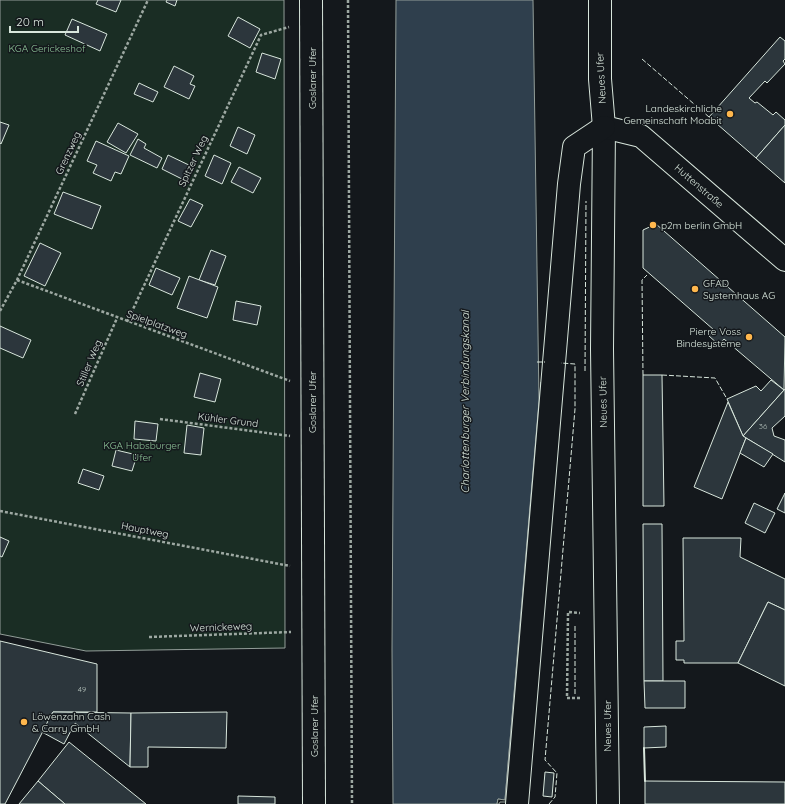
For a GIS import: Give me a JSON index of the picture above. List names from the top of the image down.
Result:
{
  "streets": {
    "street": ["Goslarer Ufer", "Neues Ufer", "Huttenstraße"],
    "path": [
      "Grenzweg",
      "Spitzer Weg",
      "Spielplatzweg",
      "Stiller Weg",
      "Kühler Grund",
      "Hauptweg",
      "Wernickeweg"
    ]
  },
  "crossings": [
    ["Neues Ufer", "Huttenstraße"],
    ["Grenzweg", "Spielplatzweg"],
    ["Spitzer Weg", "Spielplatzweg"],
    ["Spielplatzweg", "Stiller Weg"]
  ],
  "water": ["Charlottenburger Verbindungskanal"],
  "parks": ["KGA Gerickeshof", "KGA Habsburger Ufer"],
  "places": [
    "Landeskirchliche Gemeinschaft Moabit",
    "p2m berlin GmbH",
    "GFAD Systemhaus AG",
    "Pierre Voss Bindesysteme",
    "Löwenzahn Cash & Carry GmbH"
  ],
  "house_numbers": ["36", "49"],
  "scale_bar": "20 m"
}
